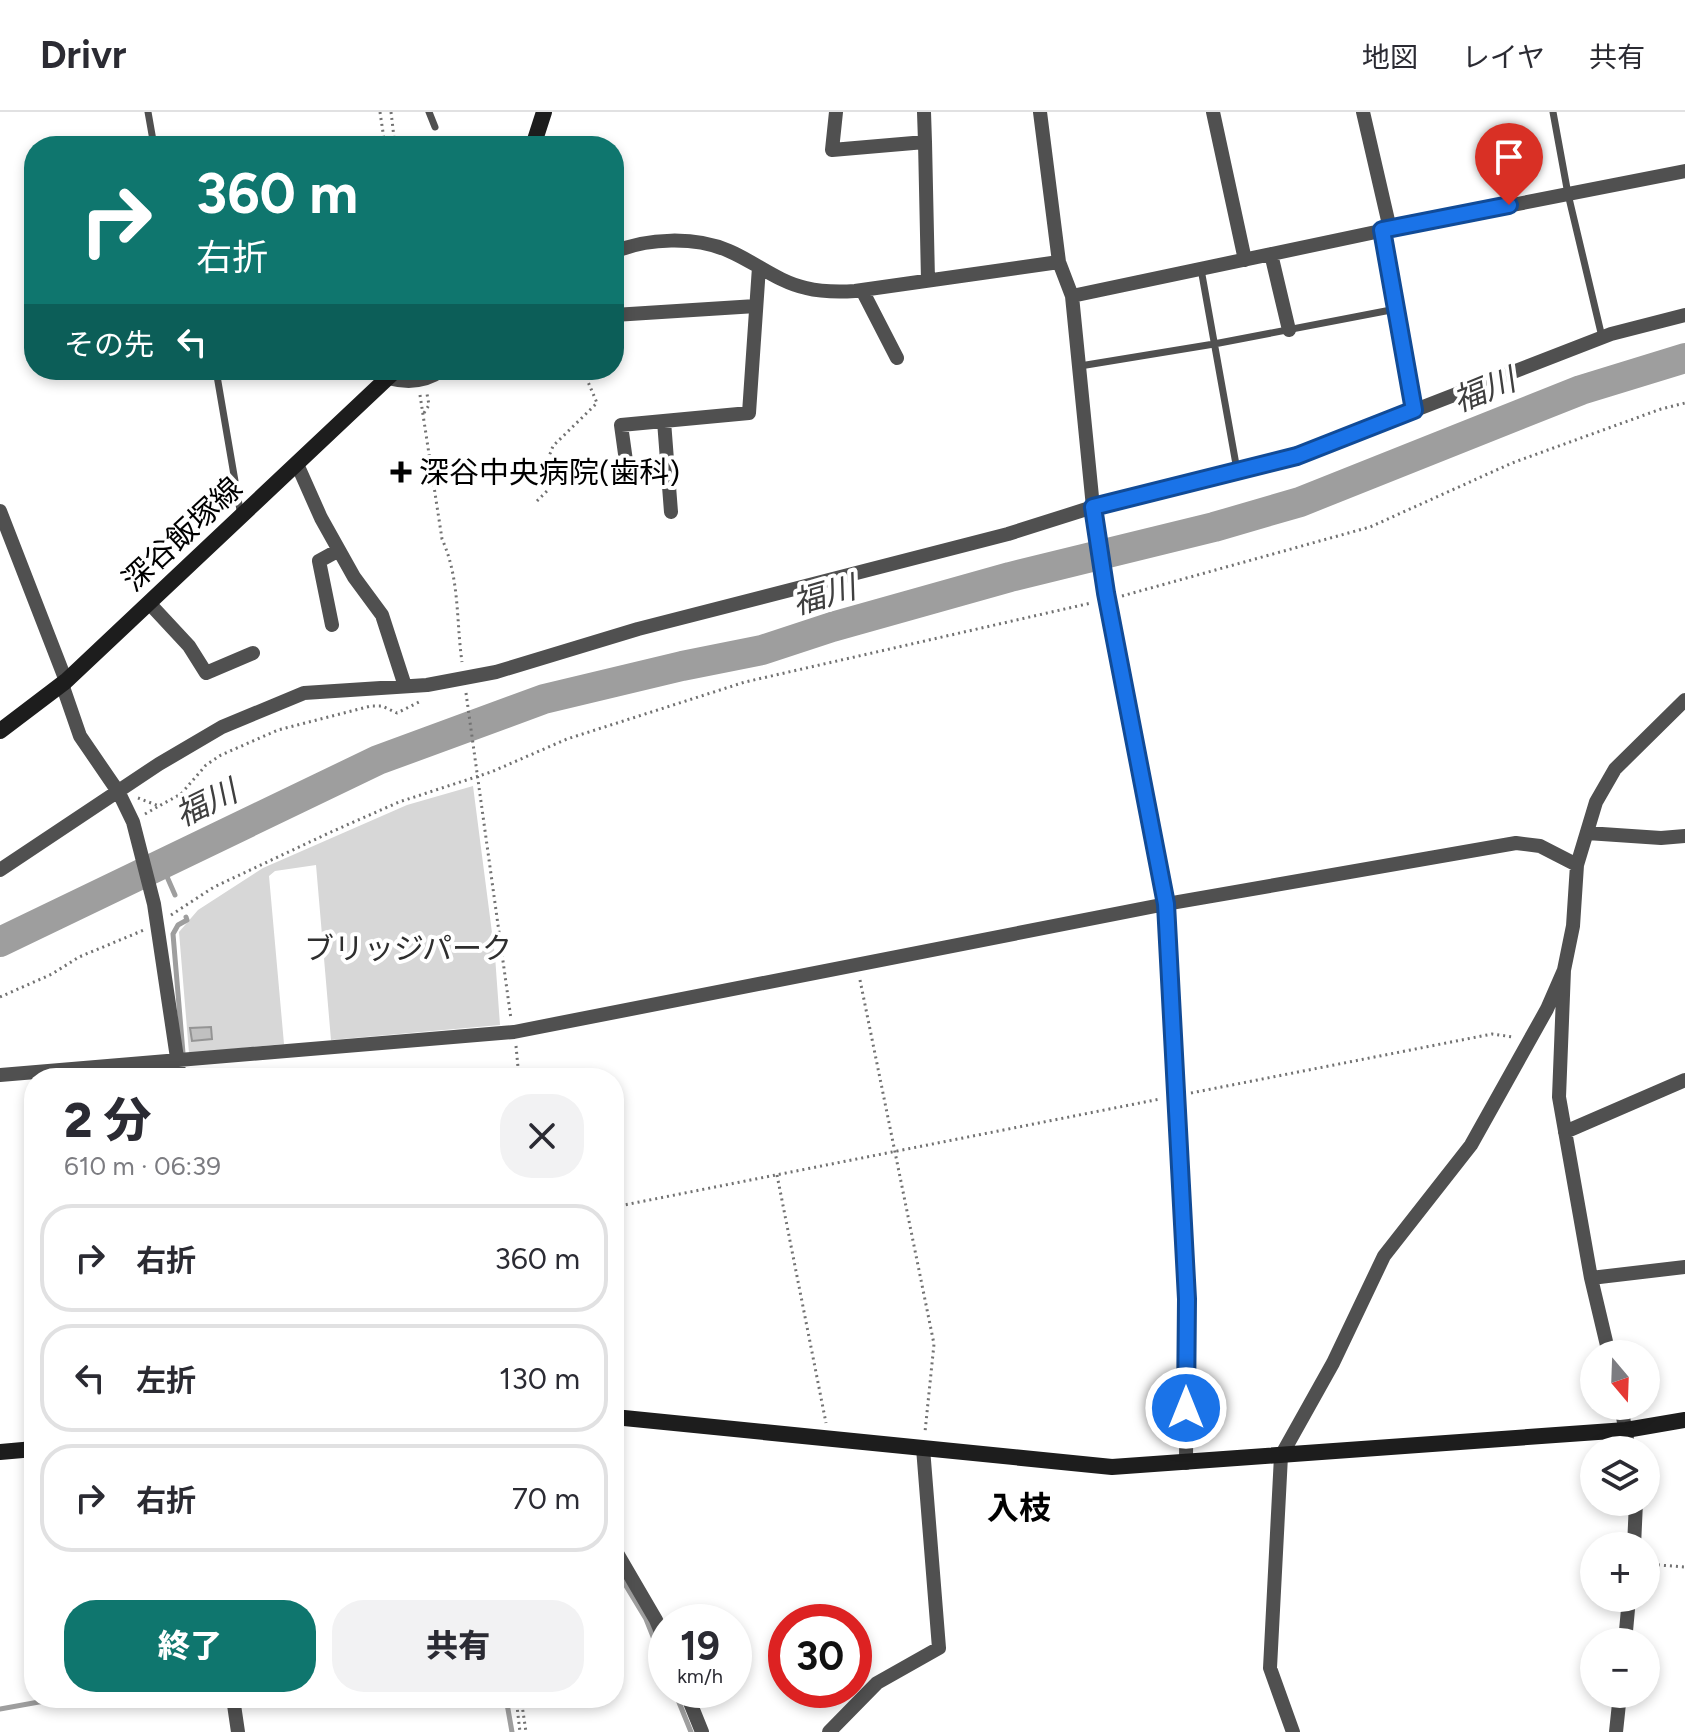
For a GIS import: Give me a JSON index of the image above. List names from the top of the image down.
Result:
{
  "streets": {
    "street": ["深谷飯塚線"]
  },
  "districts": ["入枝"],
  "water": ["福川"],
  "parks": ["ブリッジパーク"],
  "places": {
    "health": ["深谷中央病院(歯科)"]
  },
  "north": "bottom",
  "page": {
    "header": "Drivr",
    "nav": ["地図", "レイヤ", "共有"],
    "turn": ["360 m", "右折"],
    "then": "その先",
    "heading": ["2 分", "610 m · 06:39"],
    "list": [
      {
        "name": "右折",
        "value": "360 m"
      },
      {
        "name": "左折",
        "value": "130 m"
      },
      {
        "name": "右折",
        "value": "70 m"
      }
    ],
    "map_buttons": ["+", "−"],
    "buttons": ["終了", "共有"],
    "speed": "19 km/h",
    "limit": "30"
  }
}
